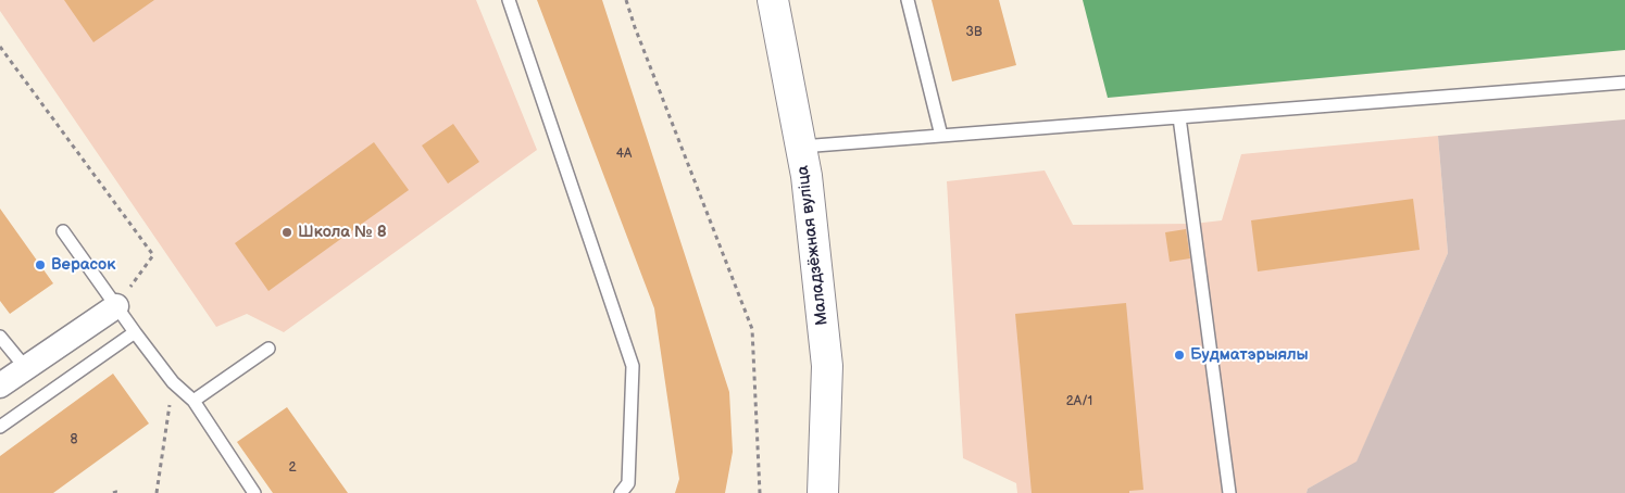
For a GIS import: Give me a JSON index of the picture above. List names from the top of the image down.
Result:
{
  "streets": {
    "street": ["Маладзёжная вуліца"]
  },
  "places": ["Школа № 8", "Верасок", "Будматэрыялы"],
  "house_numbers": [
    "3В",
    "4А",
    "2А/1",
    "8",
    "2"
  ]
}
